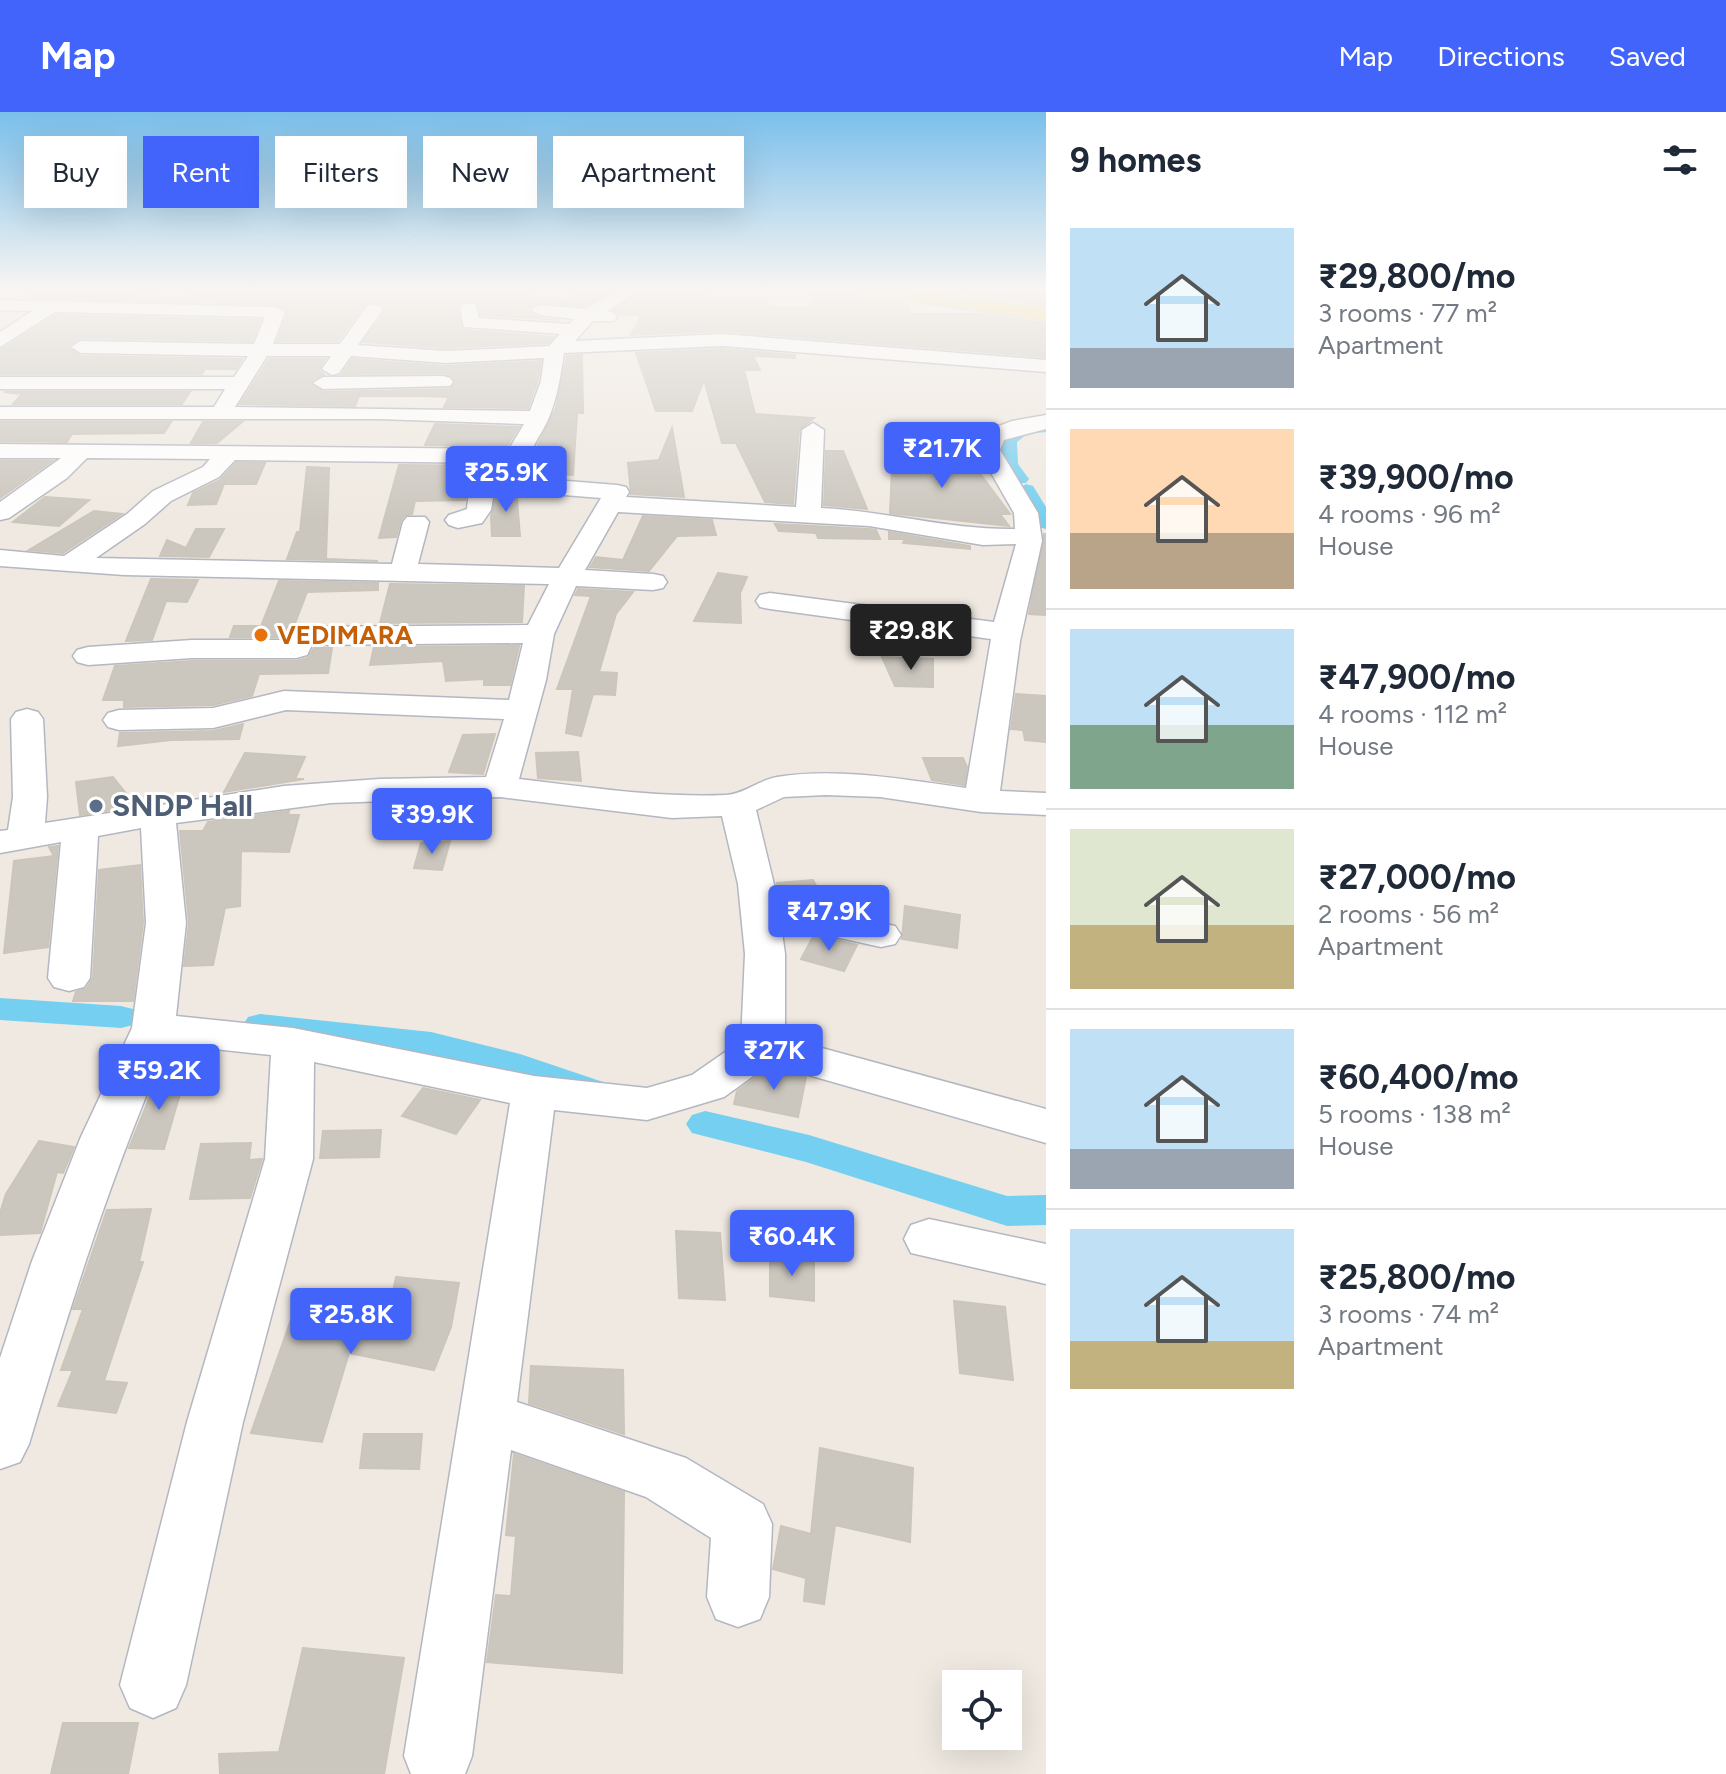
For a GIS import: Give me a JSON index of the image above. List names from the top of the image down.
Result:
{
  "places": ["VEDIMARA", "SNDP Hall"],
  "page": {
    "header": "Map",
    "nav": ["Map", "Directions", "Saved"],
    "heading": "9 homes",
    "chip": [
      "Buy",
      "Rent",
      "Filters",
      "New",
      "Apartment"
    ],
    "list": [
      {
        "name": "₹29,800/mo",
        "note": "3 rooms · 77 m² · Apartment"
      },
      {
        "name": "₹39,900/mo",
        "note": "4 rooms · 96 m² · House"
      },
      {
        "name": "₹47,900/mo",
        "note": "4 rooms · 112 m² · House"
      },
      {
        "name": "₹27,000/mo",
        "note": "2 rooms · 56 m² · Apartment"
      },
      {
        "name": "₹60,400/mo",
        "note": "5 rooms · 138 m² · House"
      },
      {
        "name": "₹25,800/mo",
        "note": "3 rooms · 74 m² · Apartment"
      }
    ],
    "price": [
      "₹21.7K",
      "₹25.9K",
      "₹29.8K",
      "₹39.9K",
      "₹47.9K",
      "₹27K",
      "₹59.2K",
      "₹60.4K",
      "₹25.8K"
    ]
  }
}
